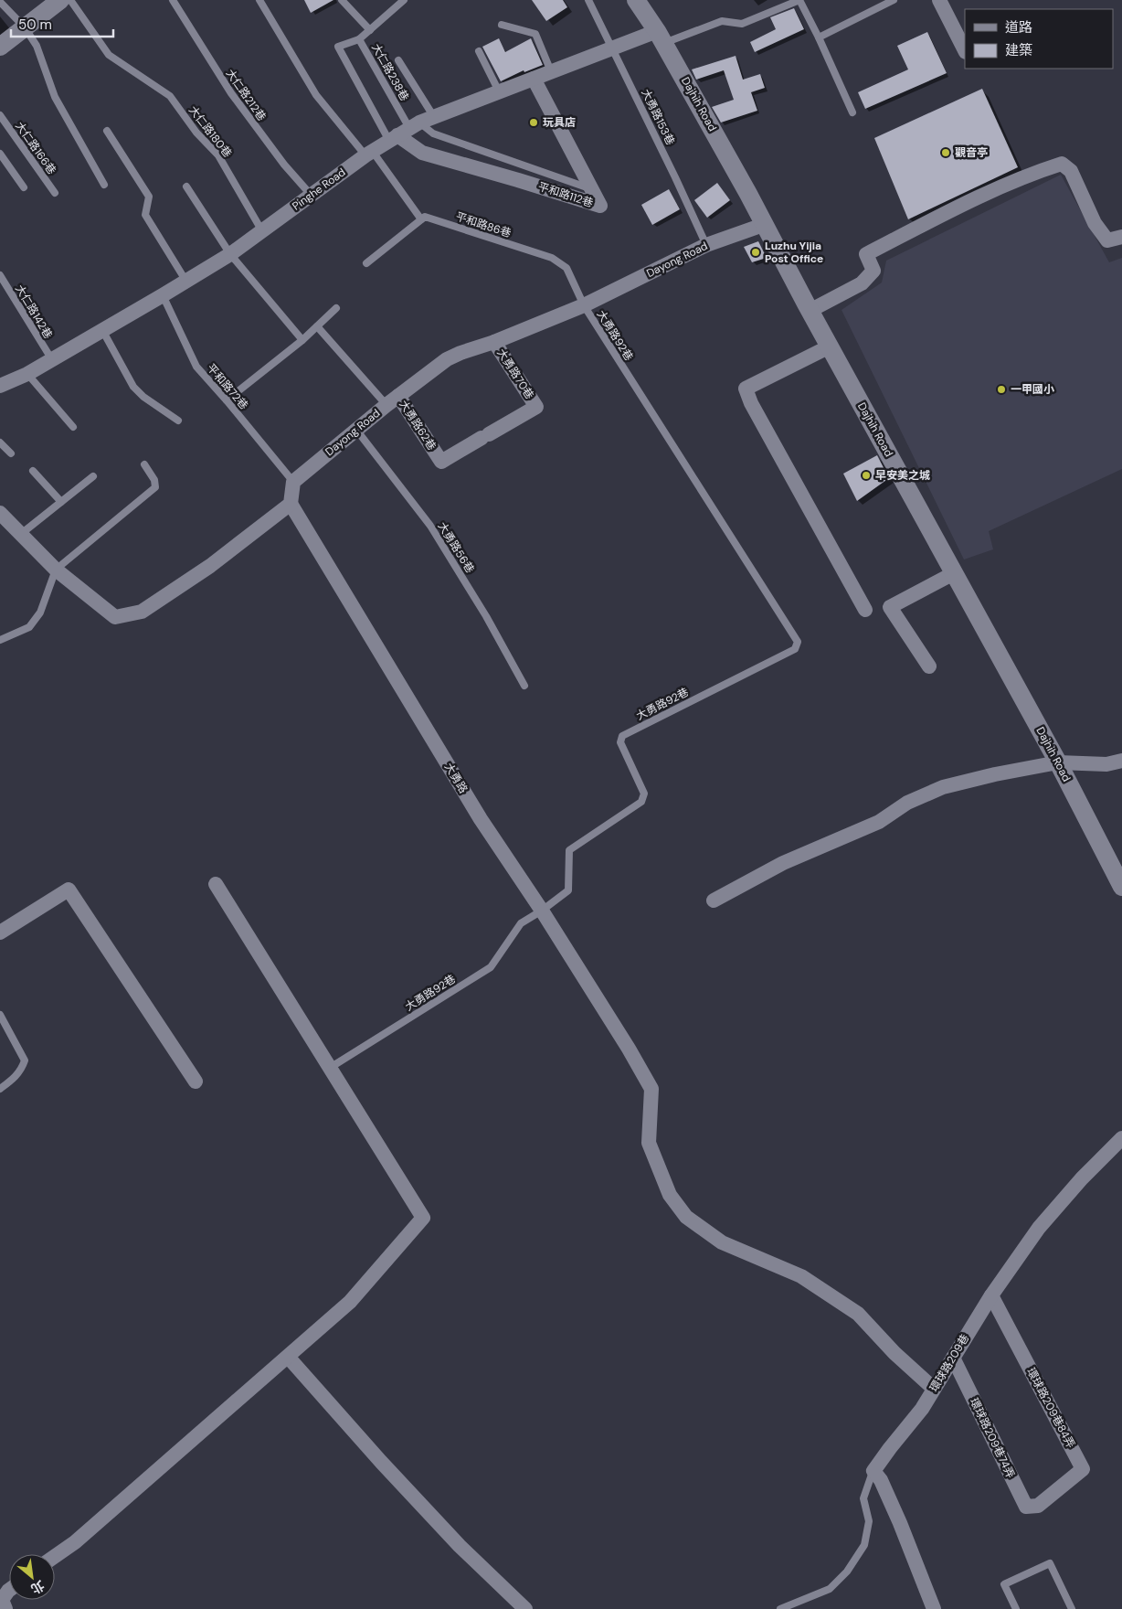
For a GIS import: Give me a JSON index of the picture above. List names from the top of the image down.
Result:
{
  "streets": {
    "street": [
      "Dajhih Road",
      "Pinghe Road",
      "平和路112巷",
      "Dayong Road",
      "大勇路70巷",
      "大勇路62巷",
      "大勇路",
      "環球路209巷",
      "環球路209巷84弄",
      "環球路209巷74弄"
    ],
    "lane": [
      "大仁路238巷",
      "大仁路212巷",
      "大勇路153巷",
      "大仁路180巷",
      "大仁路166巷",
      "平和路86巷",
      "大仁路142巷",
      "大勇路92巷",
      "平和路72巷",
      "大勇路56巷"
    ]
  },
  "crossings": [
    ["大仁路238巷", "Pinghe Road"],
    ["大仁路238巷", "平和路112巷"],
    ["大仁路212巷", "Pinghe Road"],
    ["Dajhih Road", "Pinghe Road"],
    ["Dajhih Road", "Dayong Road"],
    ["大勇路153巷", "Pinghe Road"],
    ["大勇路153巷", "Dayong Road"],
    ["大仁路180巷", "Pinghe Road"],
    ["Pinghe Road", "平和路112巷"],
    ["Pinghe Road", "大仁路142巷"],
    ["Pinghe Road", "平和路72巷"],
    ["平和路86巷", "Dayong Road"],
    ["平和路86巷", "大勇路92巷"],
    ["Dayong Road", "大勇路92巷"],
    ["Dayong Road", "大勇路70巷"],
    ["Dayong Road", "平和路72巷"],
    ["Dayong Road", "大勇路62巷"],
    ["Dayong Road", "大勇路56巷"],
    ["大勇路92巷", "大勇路"],
    ["大勇路70巷", "大勇路62巷"],
    ["大勇路", "環球路209巷"],
    ["環球路209巷", "環球路209巷84弄"],
    ["環球路209巷", "環球路209巷74弄"],
    ["環球路209巷84弄", "環球路209巷74弄"]
  ],
  "places": [
    "玩具店",
    "觀音亭",
    "Luzhu Yijia Post Office",
    "一甲國小",
    "早安美之城"
  ],
  "legend": ["道路", "建築"],
  "scale_bar": "50 m",
  "north": "bottom right"
}
